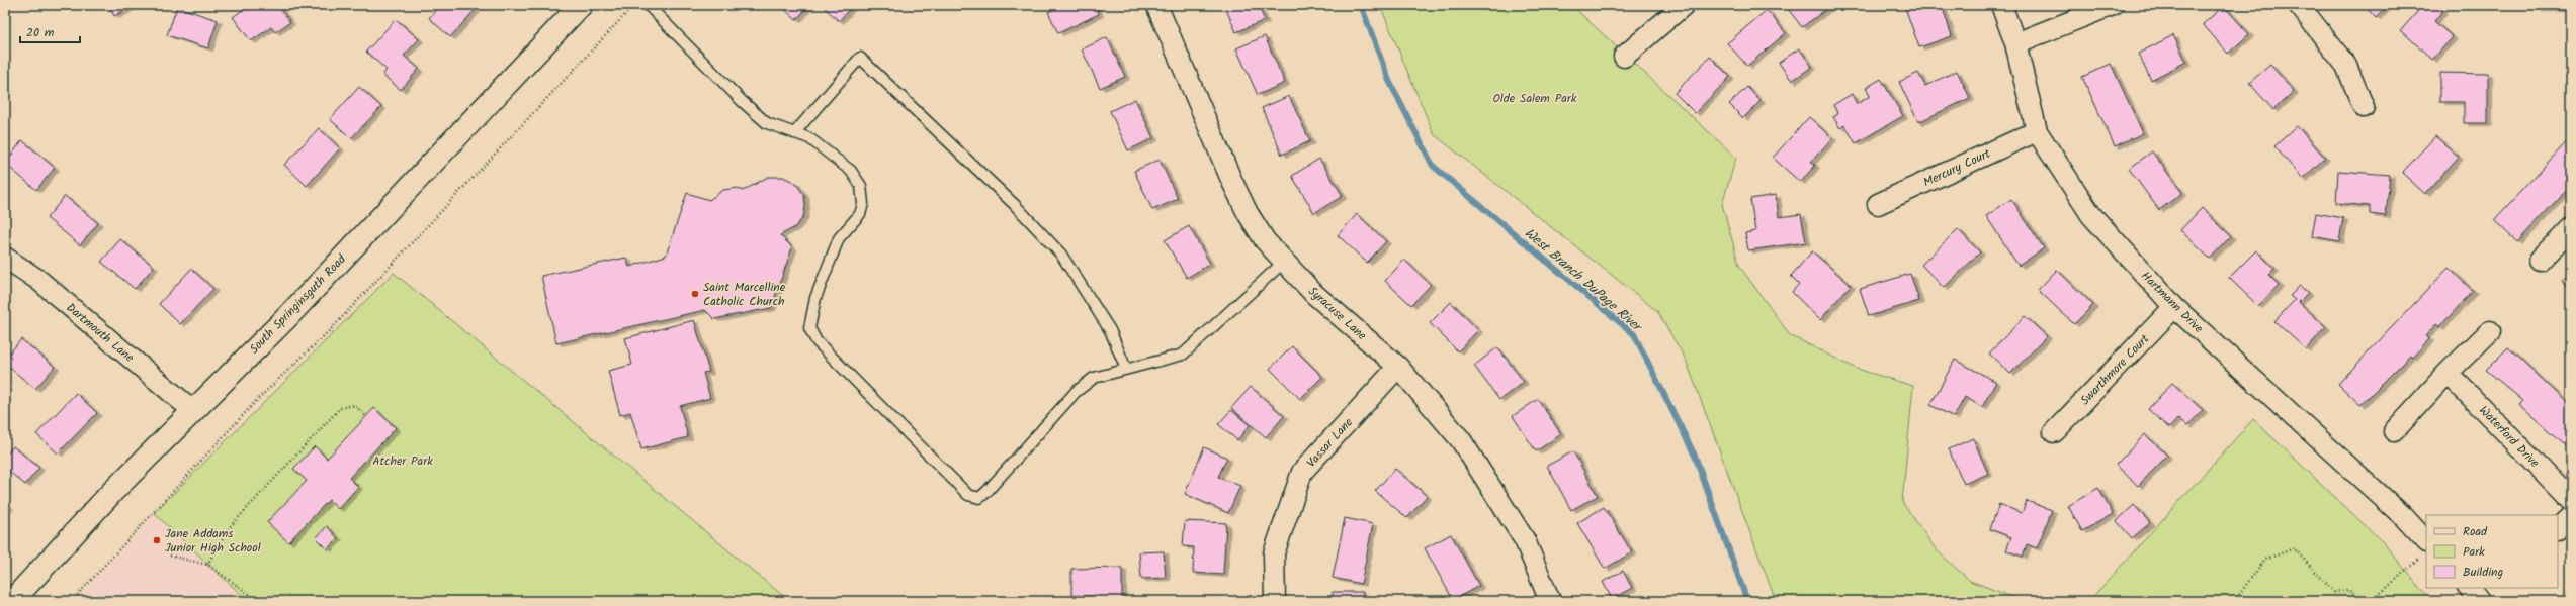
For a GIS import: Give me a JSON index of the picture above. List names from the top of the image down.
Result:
{
  "streets": {
    "street": [
      "Mercury Court",
      "Hartmann Drive",
      "South Springinsguth Road",
      "Syracuse Lane",
      "Dartmouth Lane",
      "Swarthmore Court",
      "Waterford Drive",
      "Vassar Lane"
    ]
  },
  "crossings": [
    ["Mercury Court", "Hartmann Drive"],
    ["Hartmann Drive", "Swarthmore Court"],
    ["South Springinsguth Road", "Dartmouth Lane"],
    ["Syracuse Lane", "Vassar Lane"]
  ],
  "water": ["West Branch DuPage River"],
  "parks": ["Olde Salem Park", "Atcher Park"],
  "places": ["Saint Marcelline Catholic Church", "Jane Addams Junior High School"],
  "legend": ["Road", "Park", "Building"],
  "scale_bar": "20 m"
}
